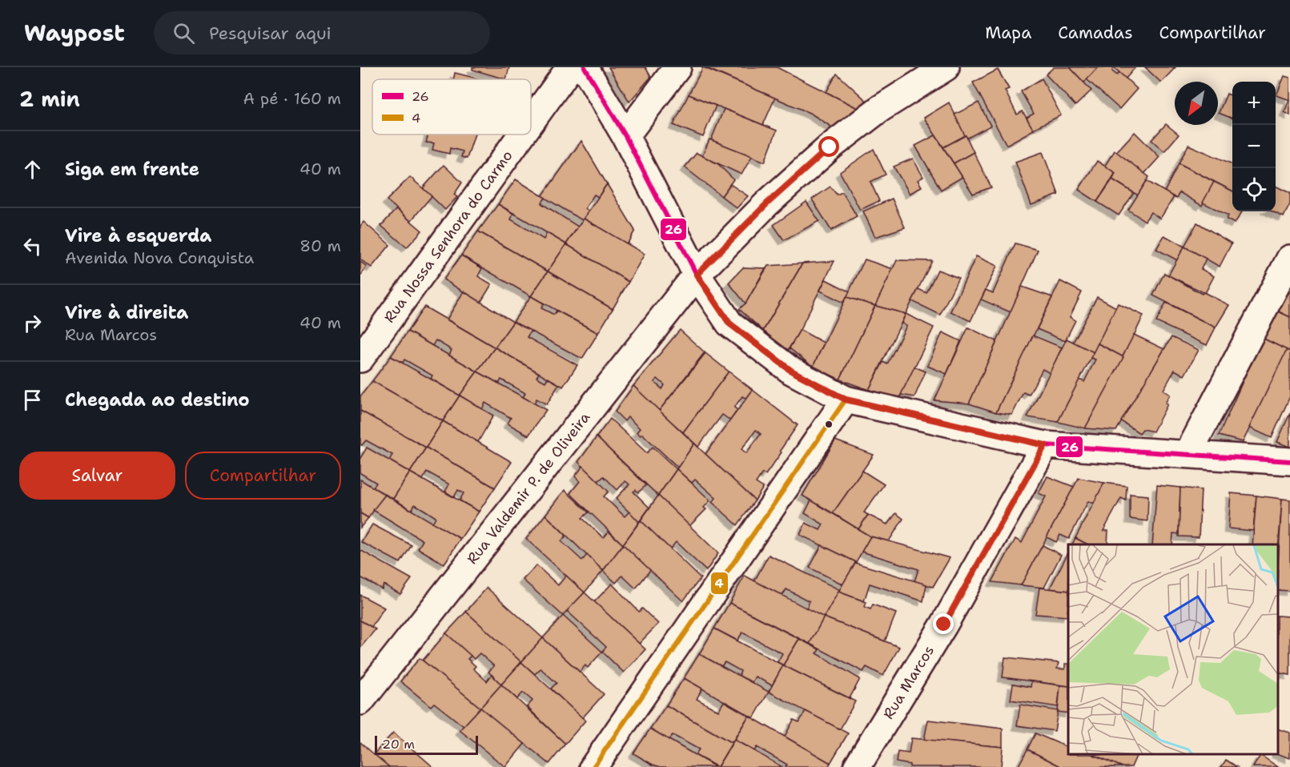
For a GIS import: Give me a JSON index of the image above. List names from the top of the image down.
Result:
{
  "streets": {
    "street": ["Rua Nossa Senhora do Carmo", "Rua Valdemir P. de Oliveira", "Rua Marcos"]
  },
  "lines": ["transit line 26", "transit line 4"],
  "legend": ["26", "4"],
  "scale_bar": "20 m",
  "north": "bottom left",
  "page": {
    "header": "Waypost",
    "search": "Pesquisar aqui",
    "nav": ["Mapa", "Camadas", "Compartilhar"],
    "heading": ["2 min", "A pé · 160 m"],
    "map_buttons": ["+", "−"],
    "list": [
      ["Siga em frente", "40 m"],
      ["Vire à esquerda", "Avenida Nova Conquista", "80 m"],
      ["Vire à direita", "Rua Marcos", "40 m"],
      "Chegada ao destino"
    ],
    "buttons": ["Salvar", "Compartilhar"],
    "scale": "20 m"
  }
}
